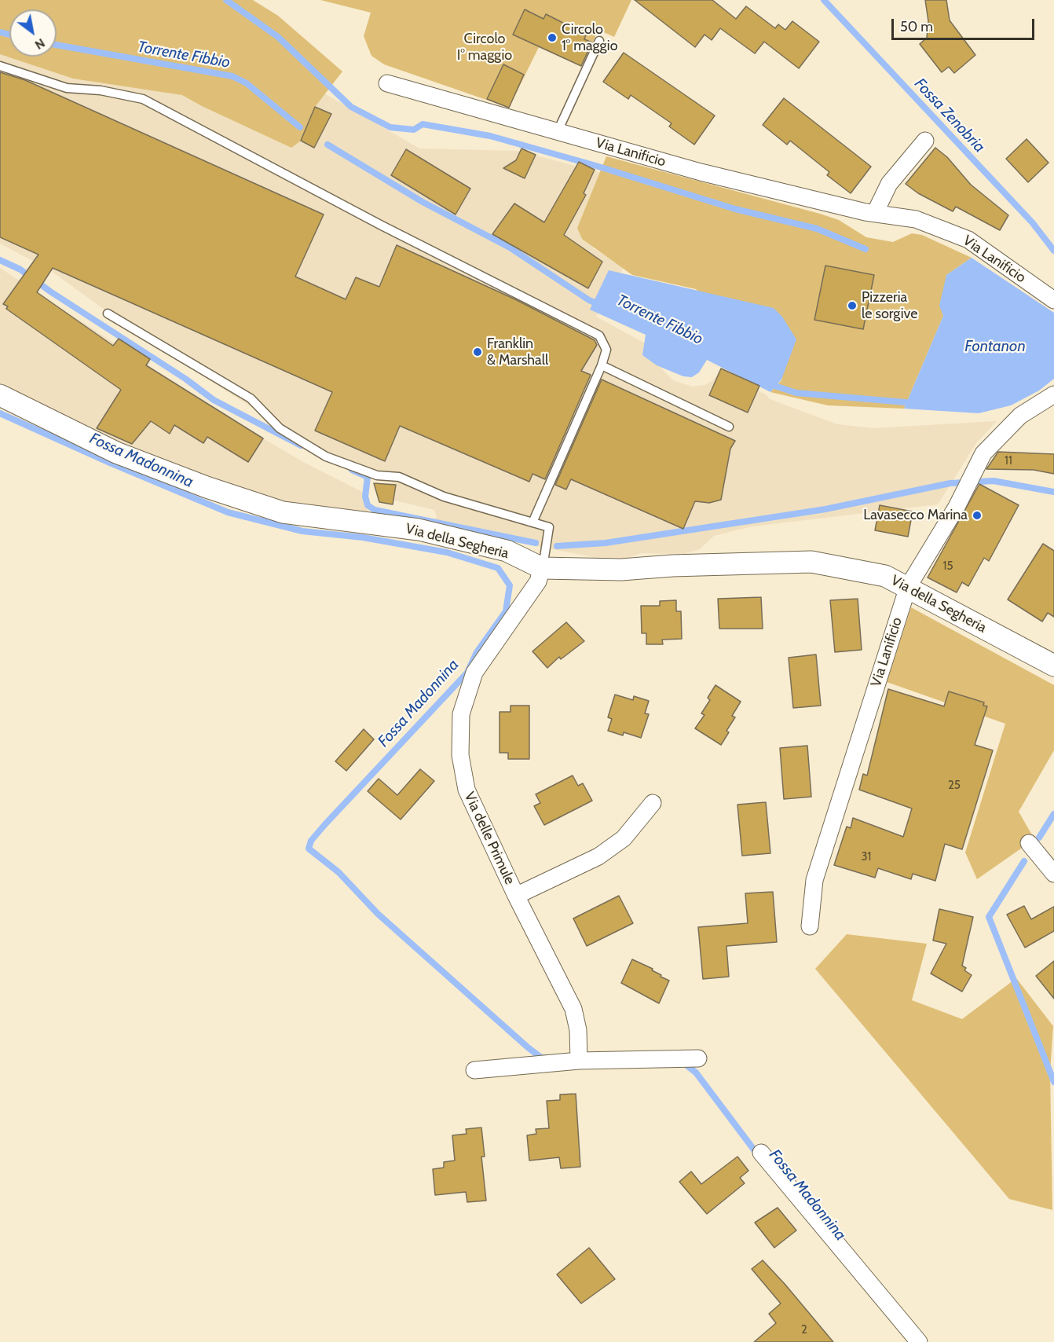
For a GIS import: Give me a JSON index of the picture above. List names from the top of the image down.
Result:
{
  "streets": {
    "street": ["Via Lanificio", "Via della Segheria", "Via delle Primule"]
  },
  "crossings": [
    ["Via Lanificio", "Via della Segheria"],
    ["Via della Segheria", "Via delle Primule"]
  ],
  "water": [
    "Torrente Fibbio",
    "Fossa Zenobria",
    "Fontanon",
    "Fossa Madonnina"
  ],
  "parks": ["Circolo I° maggio"],
  "places": [
    "Circolo 1° maggio",
    "Pizzeria le sorgive",
    "Franklin & Marshall",
    "Lavasecco Marina"
  ],
  "house_numbers": [
    "11",
    "15",
    "25",
    "31",
    "2"
  ],
  "scale_bar": "50 m",
  "north": "bottom right"
}
